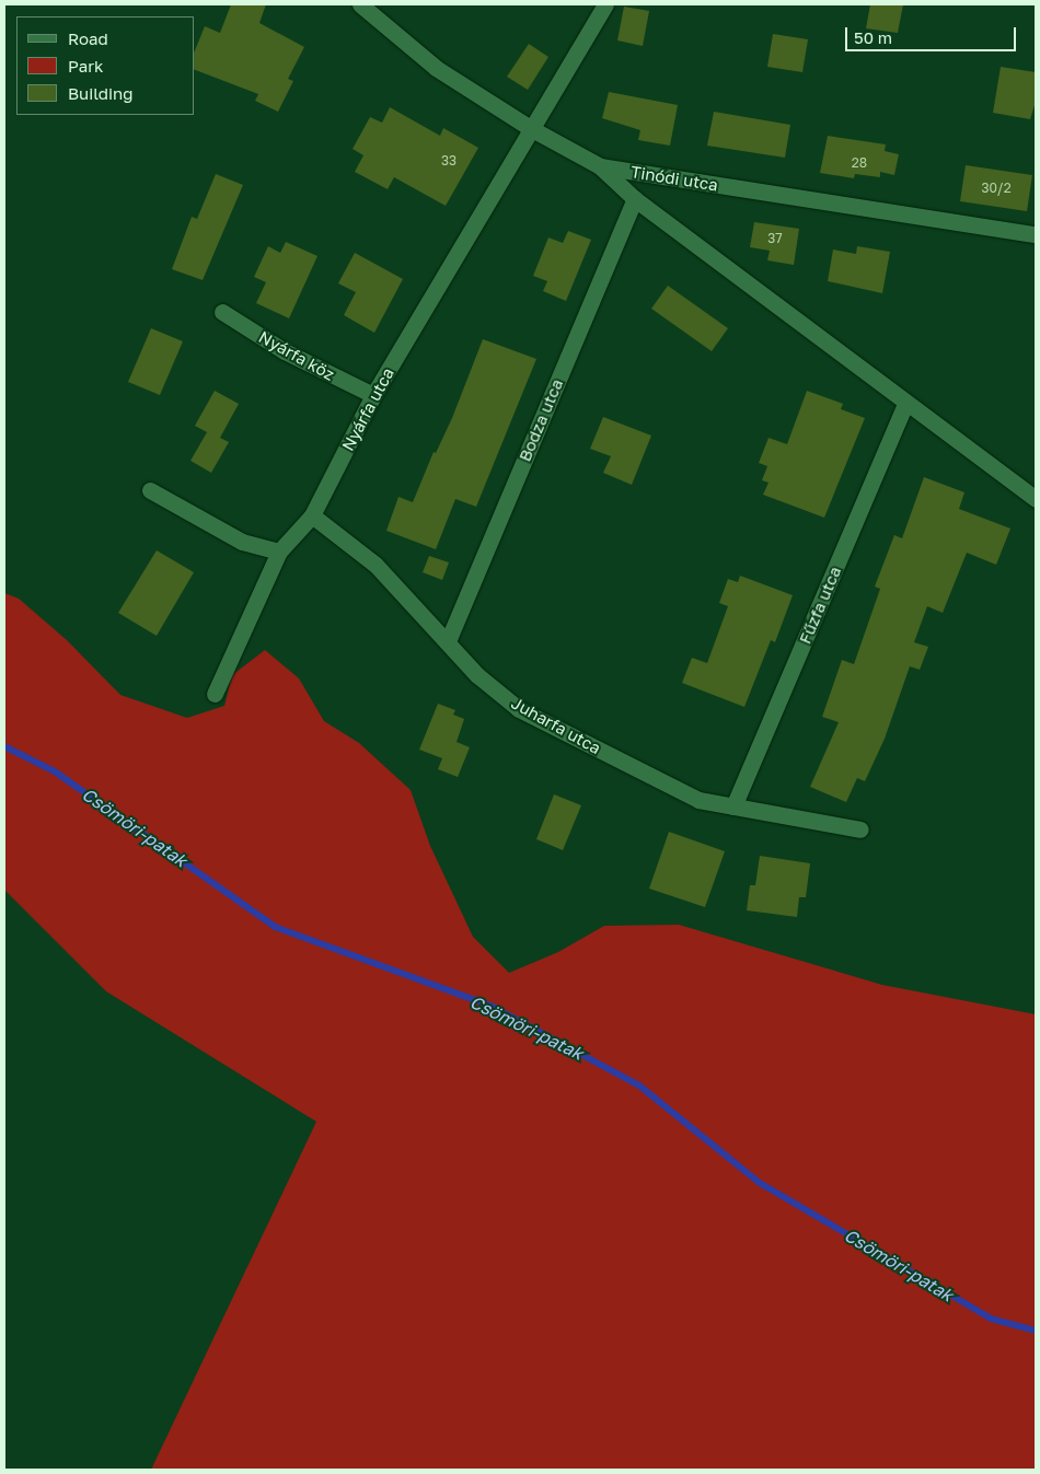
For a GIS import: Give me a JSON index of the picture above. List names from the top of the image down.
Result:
{
  "streets": {
    "street": [
      "Tinódi utca",
      "Nyárfa köz",
      "Nyárfa utca",
      "Bodza utca",
      "Fűzfa utca",
      "Juharfa utca"
    ]
  },
  "crossings": [
    ["Tinódi utca", "Nyárfa utca"],
    ["Nyárfa köz", "Nyárfa utca"],
    ["Nyárfa utca", "Juharfa utca"],
    ["Bodza utca", "Juharfa utca"],
    ["Fűzfa utca", "Juharfa utca"]
  ],
  "water": ["Csömöri-patak"],
  "house_numbers": [
    "33",
    "28",
    "30/2",
    "37"
  ],
  "legend": ["Road", "Park", "Building"],
  "scale_bar": "50 m"
}
